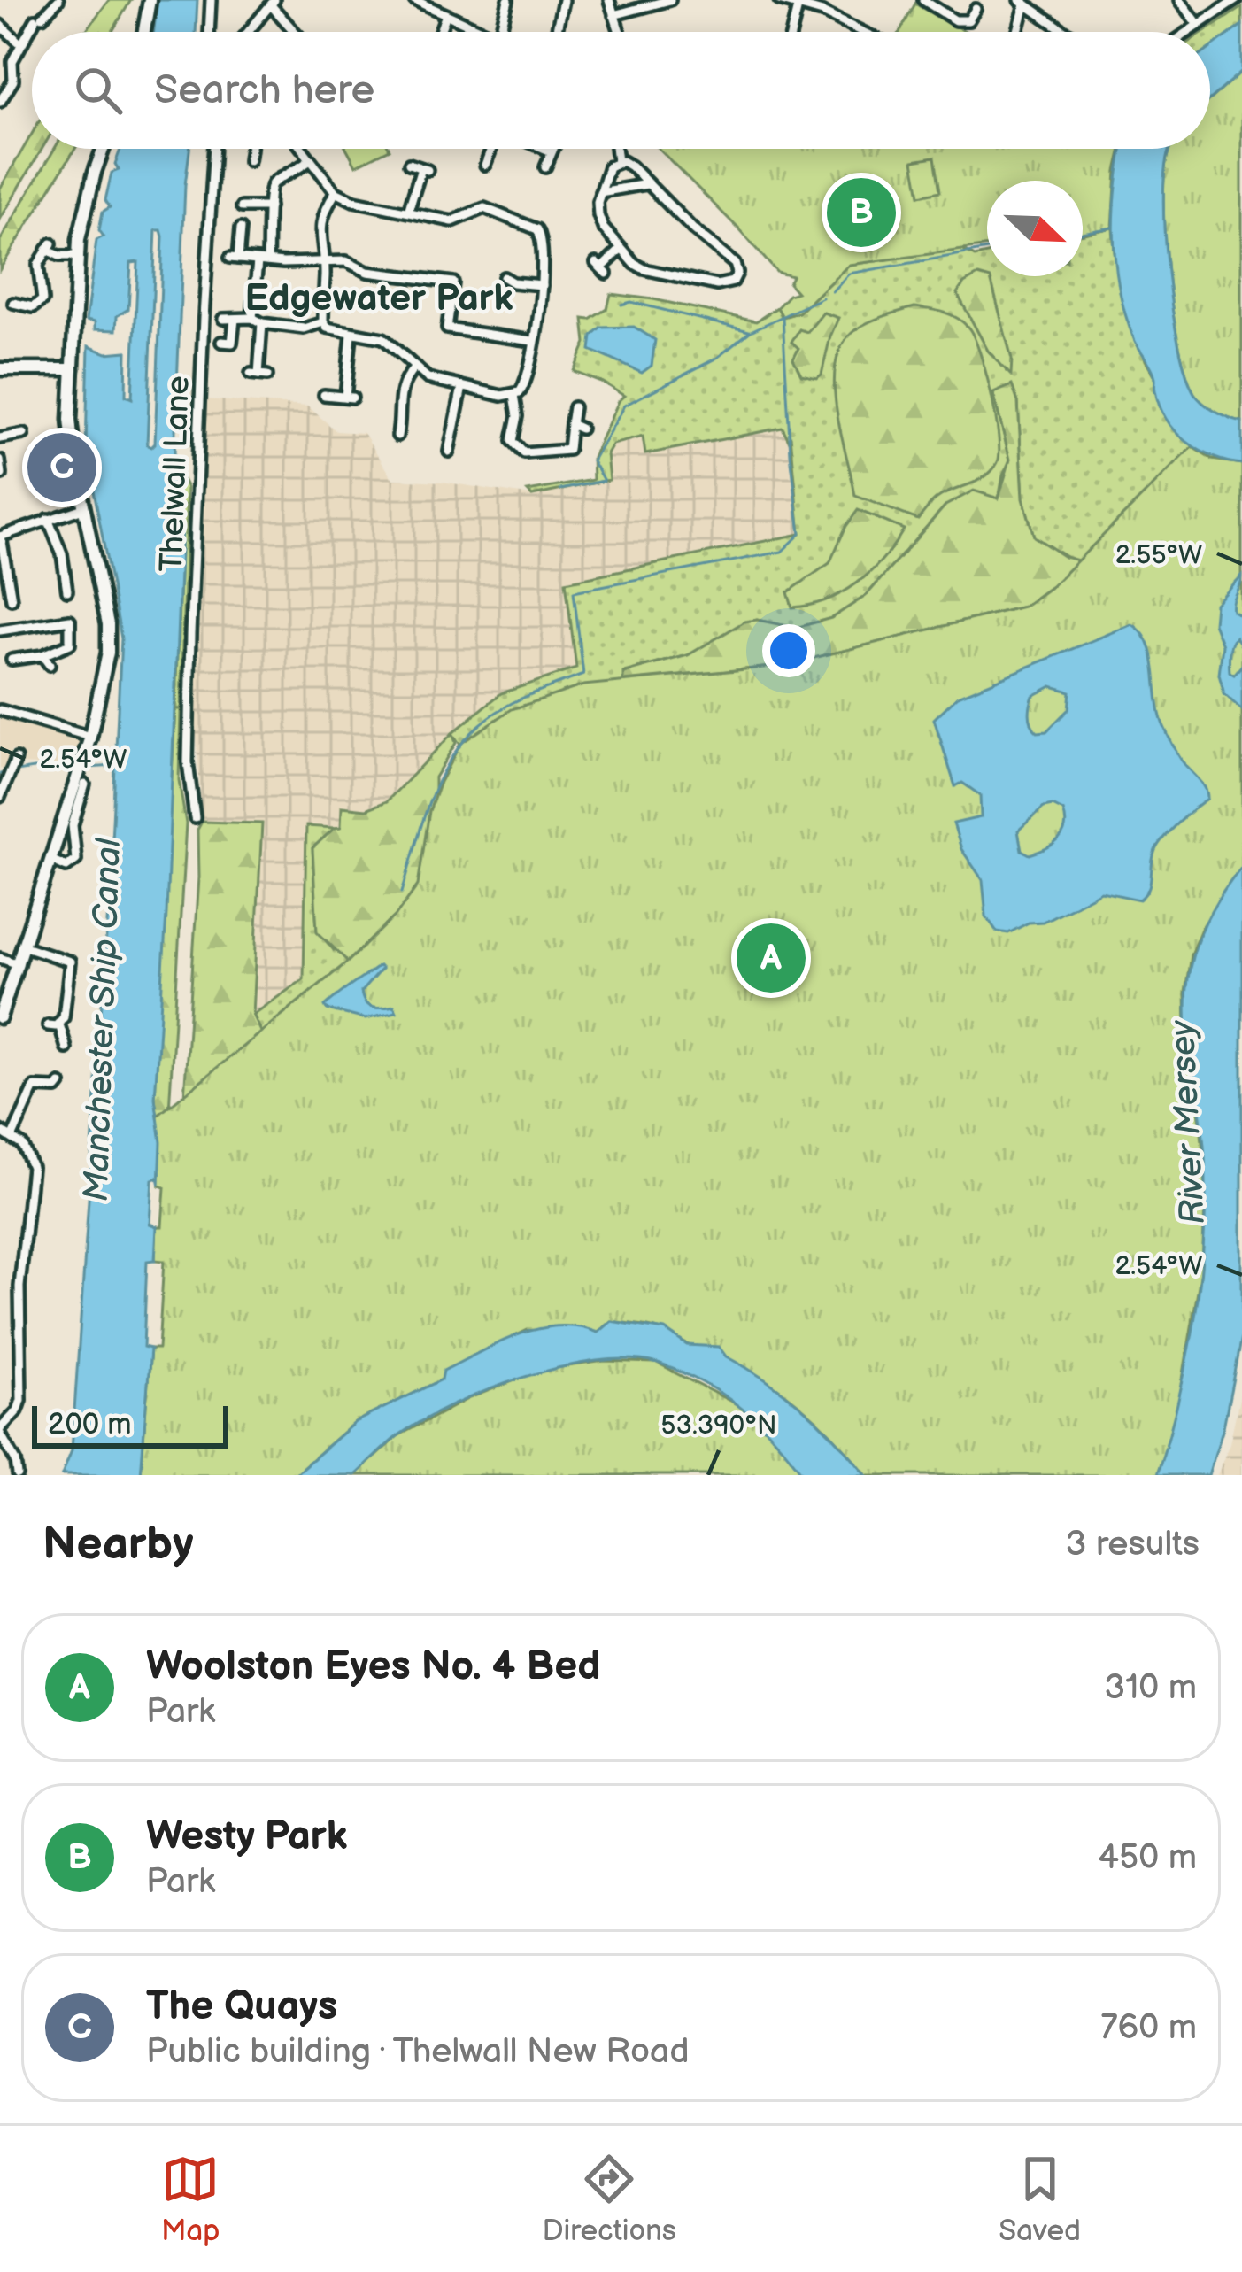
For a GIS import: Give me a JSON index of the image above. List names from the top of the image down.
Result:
{
  "streets": {
    "street": ["Thelwall Lane"]
  },
  "districts": ["Edgewater Park"],
  "water": ["Manchester Ship Canal", "River Mersey"],
  "scale_bar": "200 m",
  "north": "bottom right",
  "page": {
    "search": "Search here",
    "pins": ["B", "C", "A"],
    "scale": "200 m",
    "heading": ["Nearby", "3 results"],
    "list": [
      {
        "mark": "A",
        "name": "Woolston Eyes No. 4 Bed",
        "note": "Park",
        "value": "310 m"
      },
      {
        "mark": "B",
        "name": "Westy Park",
        "note": "Park",
        "value": "450 m"
      },
      {
        "mark": "C",
        "name": "The Quays",
        "note": "Public building · Thelwall New Road",
        "value": "760 m"
      }
    ],
    "nav": ["Map", "Directions", "Saved"]
  },
  "coordinates": ["2.55°W", "2.54°W", "53.390°N"]
}
